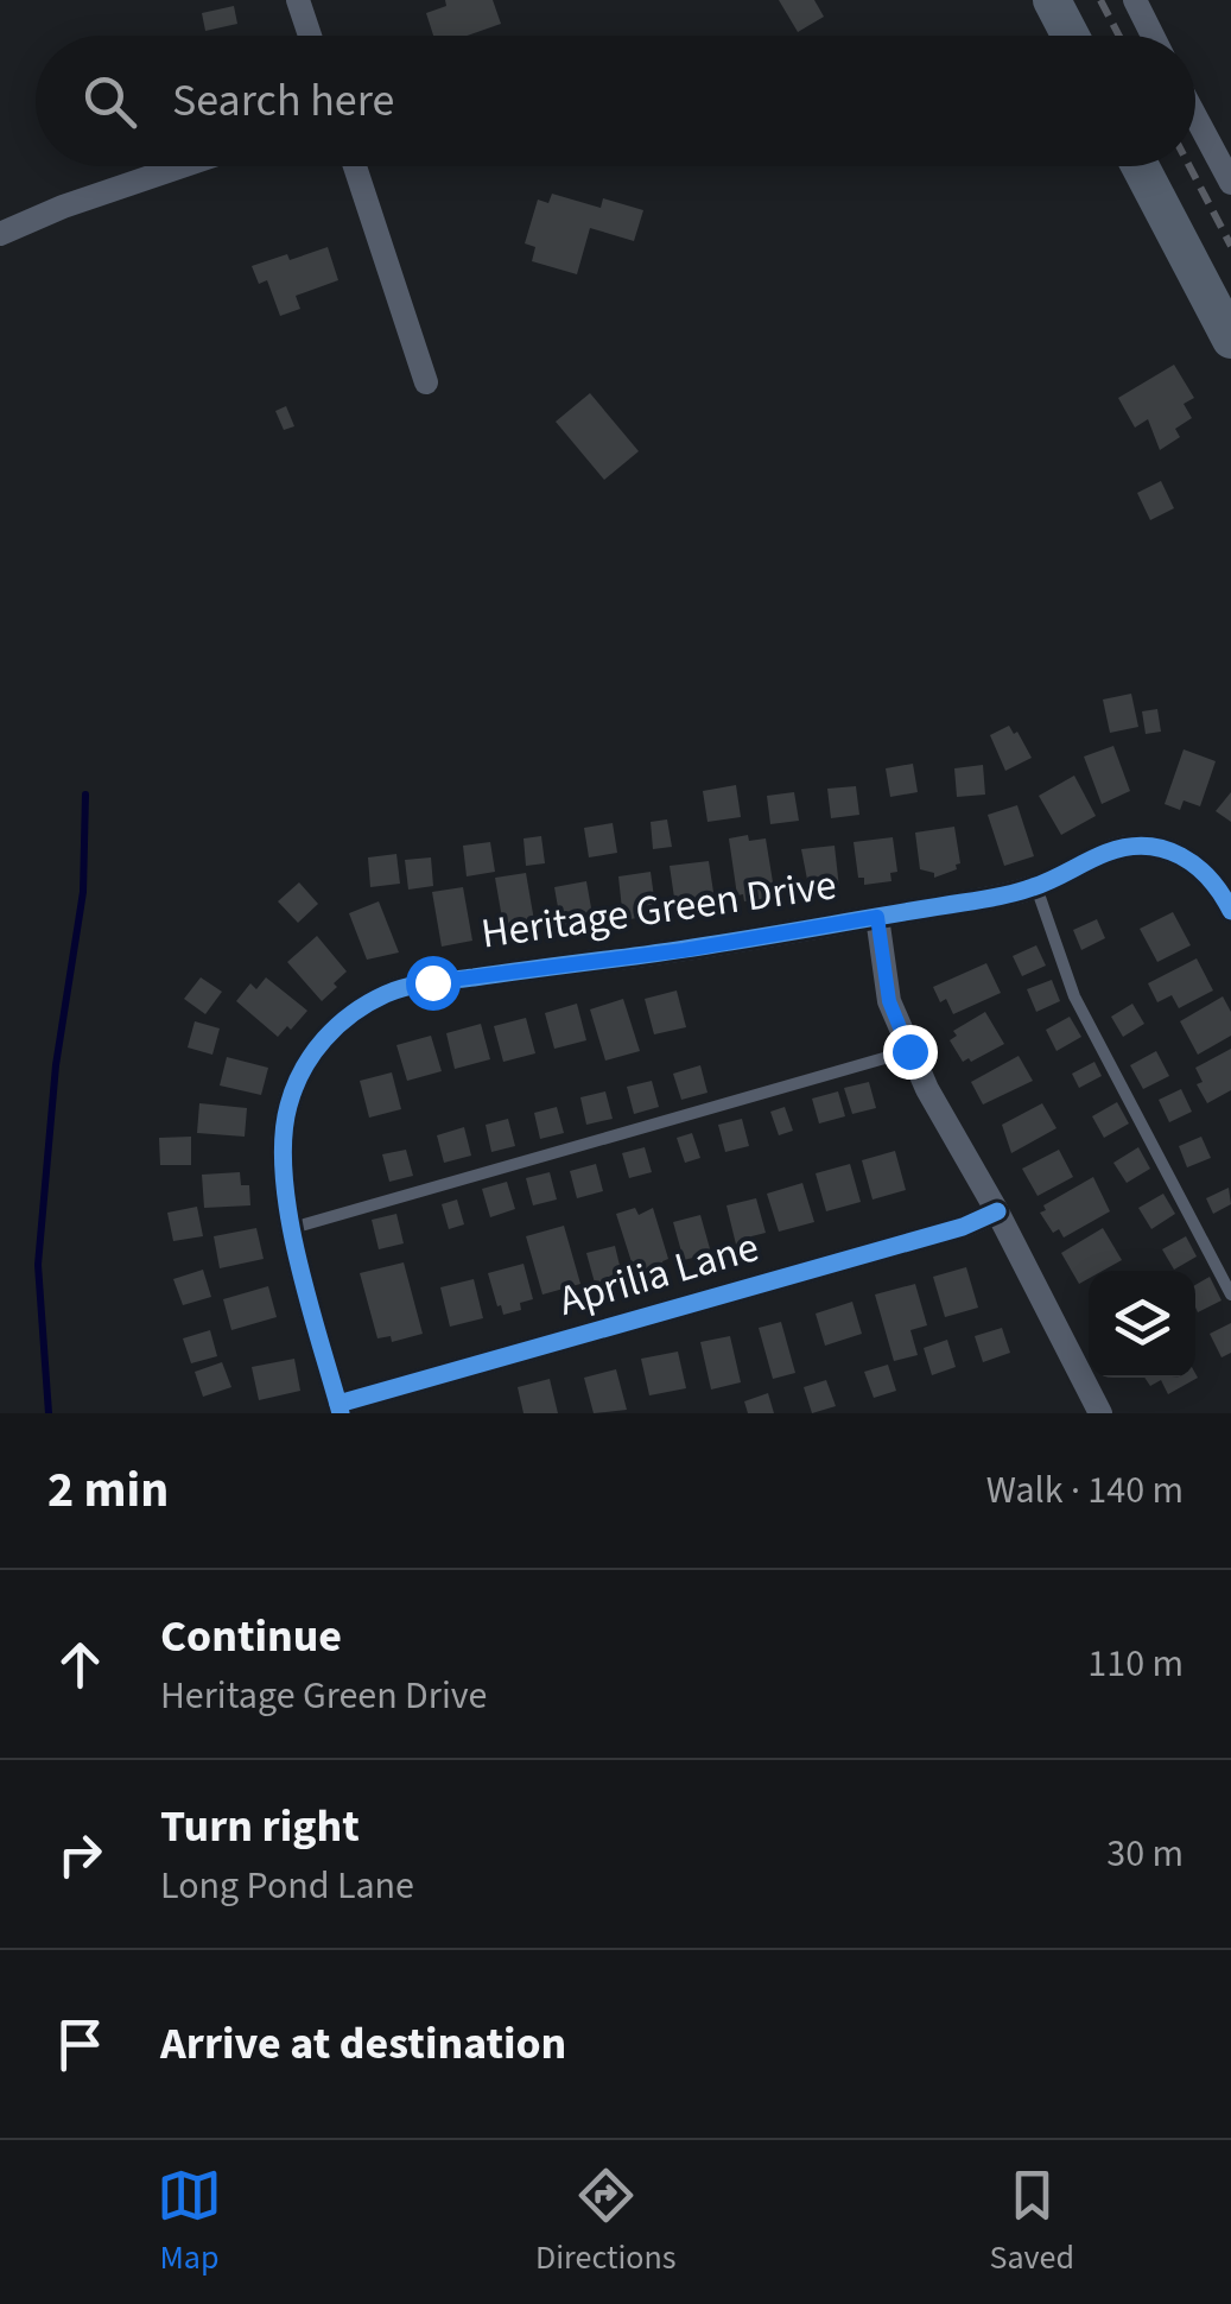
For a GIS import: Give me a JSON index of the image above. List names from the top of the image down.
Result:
{
  "streets": {
    "street": ["Heritage Green Drive", "Aprilia Lane"]
  },
  "crossings": [
    ["Heritage Green Drive", "Aprilia Lane"]
  ],
  "page": {
    "search": "Search here",
    "heading": ["2 min", "Walk · 140 m"],
    "list": [
      ["Continue", "Heritage Green Drive", "110 m"],
      ["Turn right", "Long Pond Lane", "30 m"],
      "Arrive at destination"
    ],
    "nav": ["Map", "Directions", "Saved"]
  }
}
